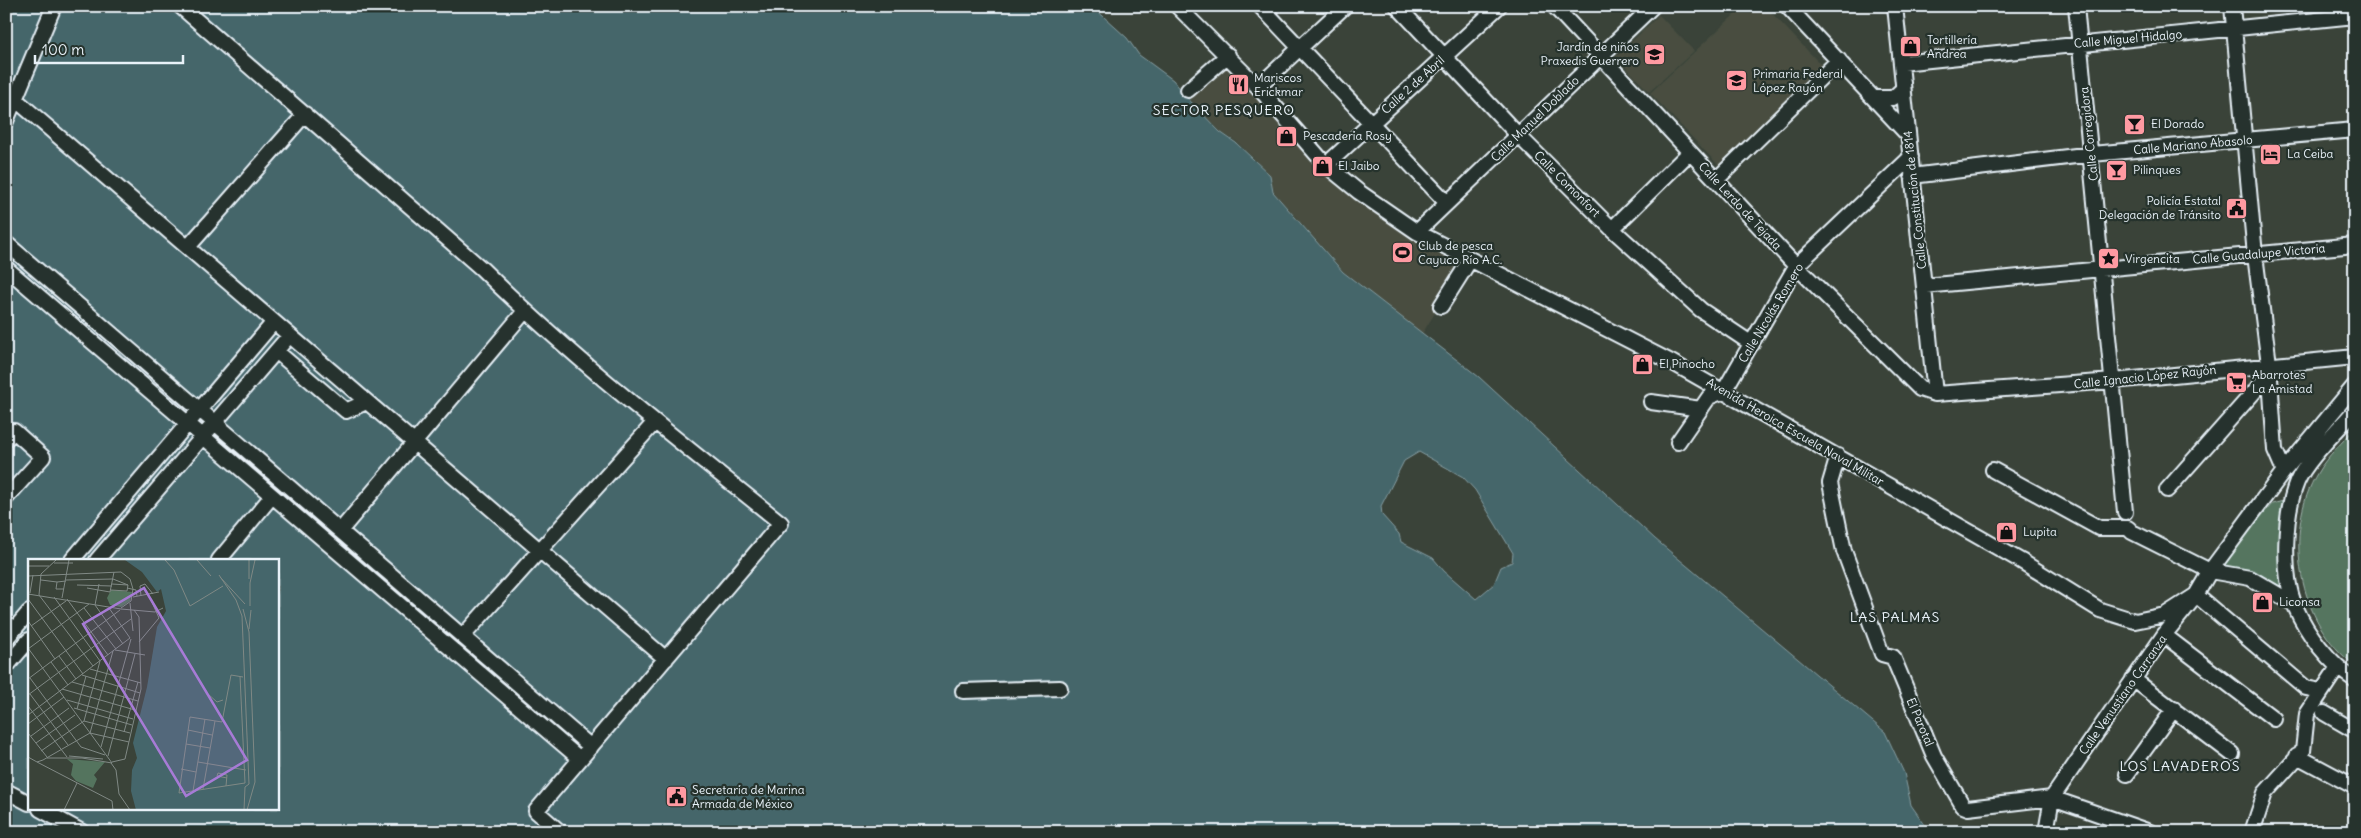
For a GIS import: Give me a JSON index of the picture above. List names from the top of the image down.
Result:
{
  "streets": {
    "street": [
      "Calle Miguel Hidalgo",
      "Calle 2 de Abril",
      "Calle Manuel Doblado",
      "Calle Corregidora",
      "Calle Mariano Abasolo",
      "Calle Comonfort",
      "Calle Constitución de 1814",
      "Calle Lerdo de Tejada",
      "Calle Guadalupe Victoria",
      "Calle Nicolás Romero",
      "Calle Ignacio López Rayón",
      "Avenida Heroica Escuela Naval Militar",
      "Calle Venustiano Carranza",
      "El Parotal"
    ]
  },
  "crossings": [
    ["Calle Miguel Hidalgo", "Calle Corregidora"],
    ["Calle Miguel Hidalgo", "Calle Constitución de 1814"],
    ["Calle 2 de Abril", "Calle Comonfort"],
    ["Calle 2 de Abril", "Avenida Heroica Escuela Naval Militar"],
    ["Calle Manuel Doblado", "Calle Comonfort"],
    ["Calle Manuel Doblado", "Calle Lerdo de Tejada"],
    ["Calle Manuel Doblado", "Avenida Heroica Escuela Naval Militar"],
    ["Calle Corregidora", "Calle Mariano Abasolo"],
    ["Calle Corregidora", "Calle Guadalupe Victoria"],
    ["Calle Corregidora", "Calle Ignacio López Rayón"],
    ["Calle Mariano Abasolo", "Calle Constitución de 1814"],
    ["Calle Comonfort", "Calle Nicolás Romero"],
    ["Calle Constitución de 1814", "Calle Lerdo de Tejada"],
    ["Calle Constitución de 1814", "Calle Guadalupe Victoria"],
    ["Calle Constitución de 1814", "Calle Nicolás Romero"],
    ["Calle Constitución de 1814", "Calle Ignacio López Rayón"],
    ["Calle Lerdo de Tejada", "Calle Nicolás Romero"],
    ["Calle Lerdo de Tejada", "Calle Ignacio López Rayón"],
    ["Calle Nicolás Romero", "Avenida Heroica Escuela Naval Militar"],
    ["Avenida Heroica Escuela Naval Militar", "Calle Venustiano Carranza"],
    ["Avenida Heroica Escuela Naval Militar", "El Parotal"],
    ["Calle Venustiano Carranza", "El Parotal"]
  ],
  "districts": ["SECTOR PESQUERO", "LAS PALMAS", "LOS LAVADEROS"],
  "places": {
    "shop": [
      "Tortillería Andrea",
      "Pescadería Rosy",
      "El Jaibo",
      "El Pinocho",
      "Lupita",
      "Liconsa"
    ],
    "school or university": ["Jardín de niños Praxedis Guerrero", "Primaria Federal López Rayón"],
    "restaurant": ["Mariscos Erickmar"],
    "bar": ["El Dorado", "Pilinques"],
    "hotel": ["La Ceiba"],
    "public building": ["Policía Estatal Delegación de Tránsito", "Secretaría de Marina Armada de México"],
    "sports": ["Club de pesca Cayuco Río A.C."],
    "place": ["Virgencita"],
    "supermarket": ["Abarrotes La Amistad"]
  },
  "scale_bar": "100 m"
}
